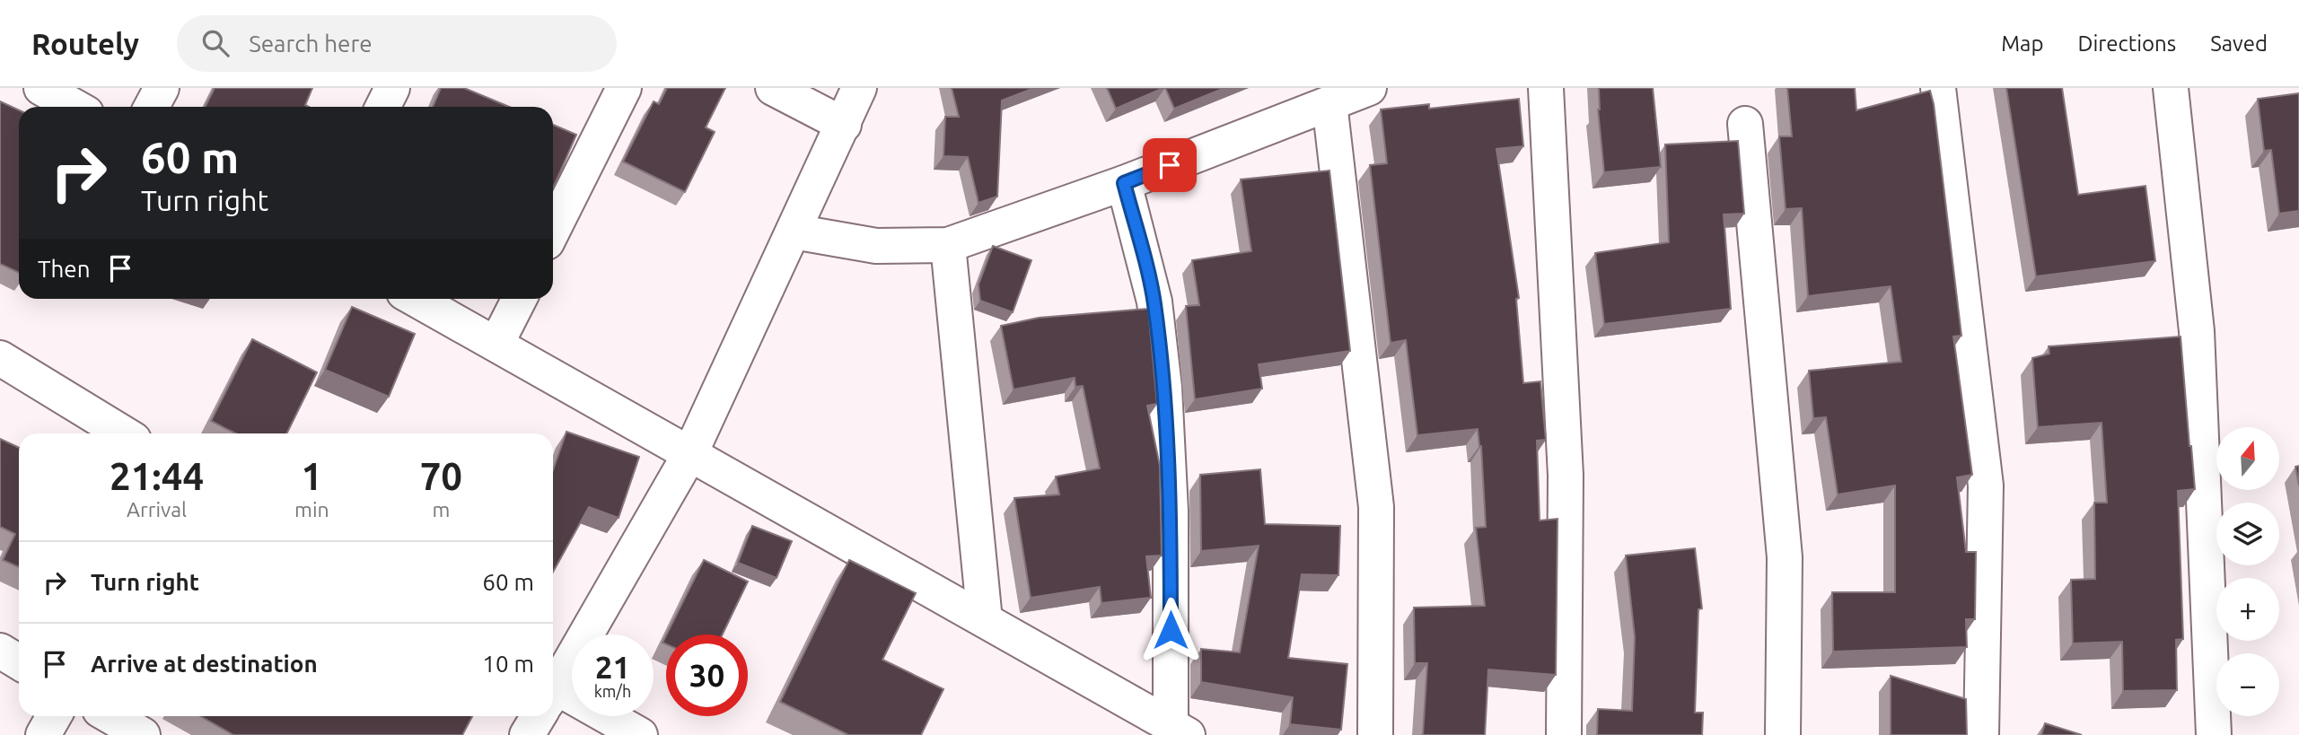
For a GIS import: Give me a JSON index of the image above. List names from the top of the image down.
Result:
{
  "north": "top",
  "page": {
    "header": "Routely",
    "search": "Search here",
    "nav": ["Map", "Directions", "Saved"],
    "turn": ["60 m", "Turn right"],
    "then": "Then",
    "map_buttons": ["+", "−"],
    "eta": [
      "21:44",
      "Arrival",
      "1",
      "min",
      "70",
      "m"
    ],
    "list": [
      {
        "name": "Turn right",
        "value": "60 m"
      },
      {
        "name": "Arrive at destination",
        "value": "10 m"
      }
    ],
    "speed": "21 km/h",
    "limit": "30"
  }
}
